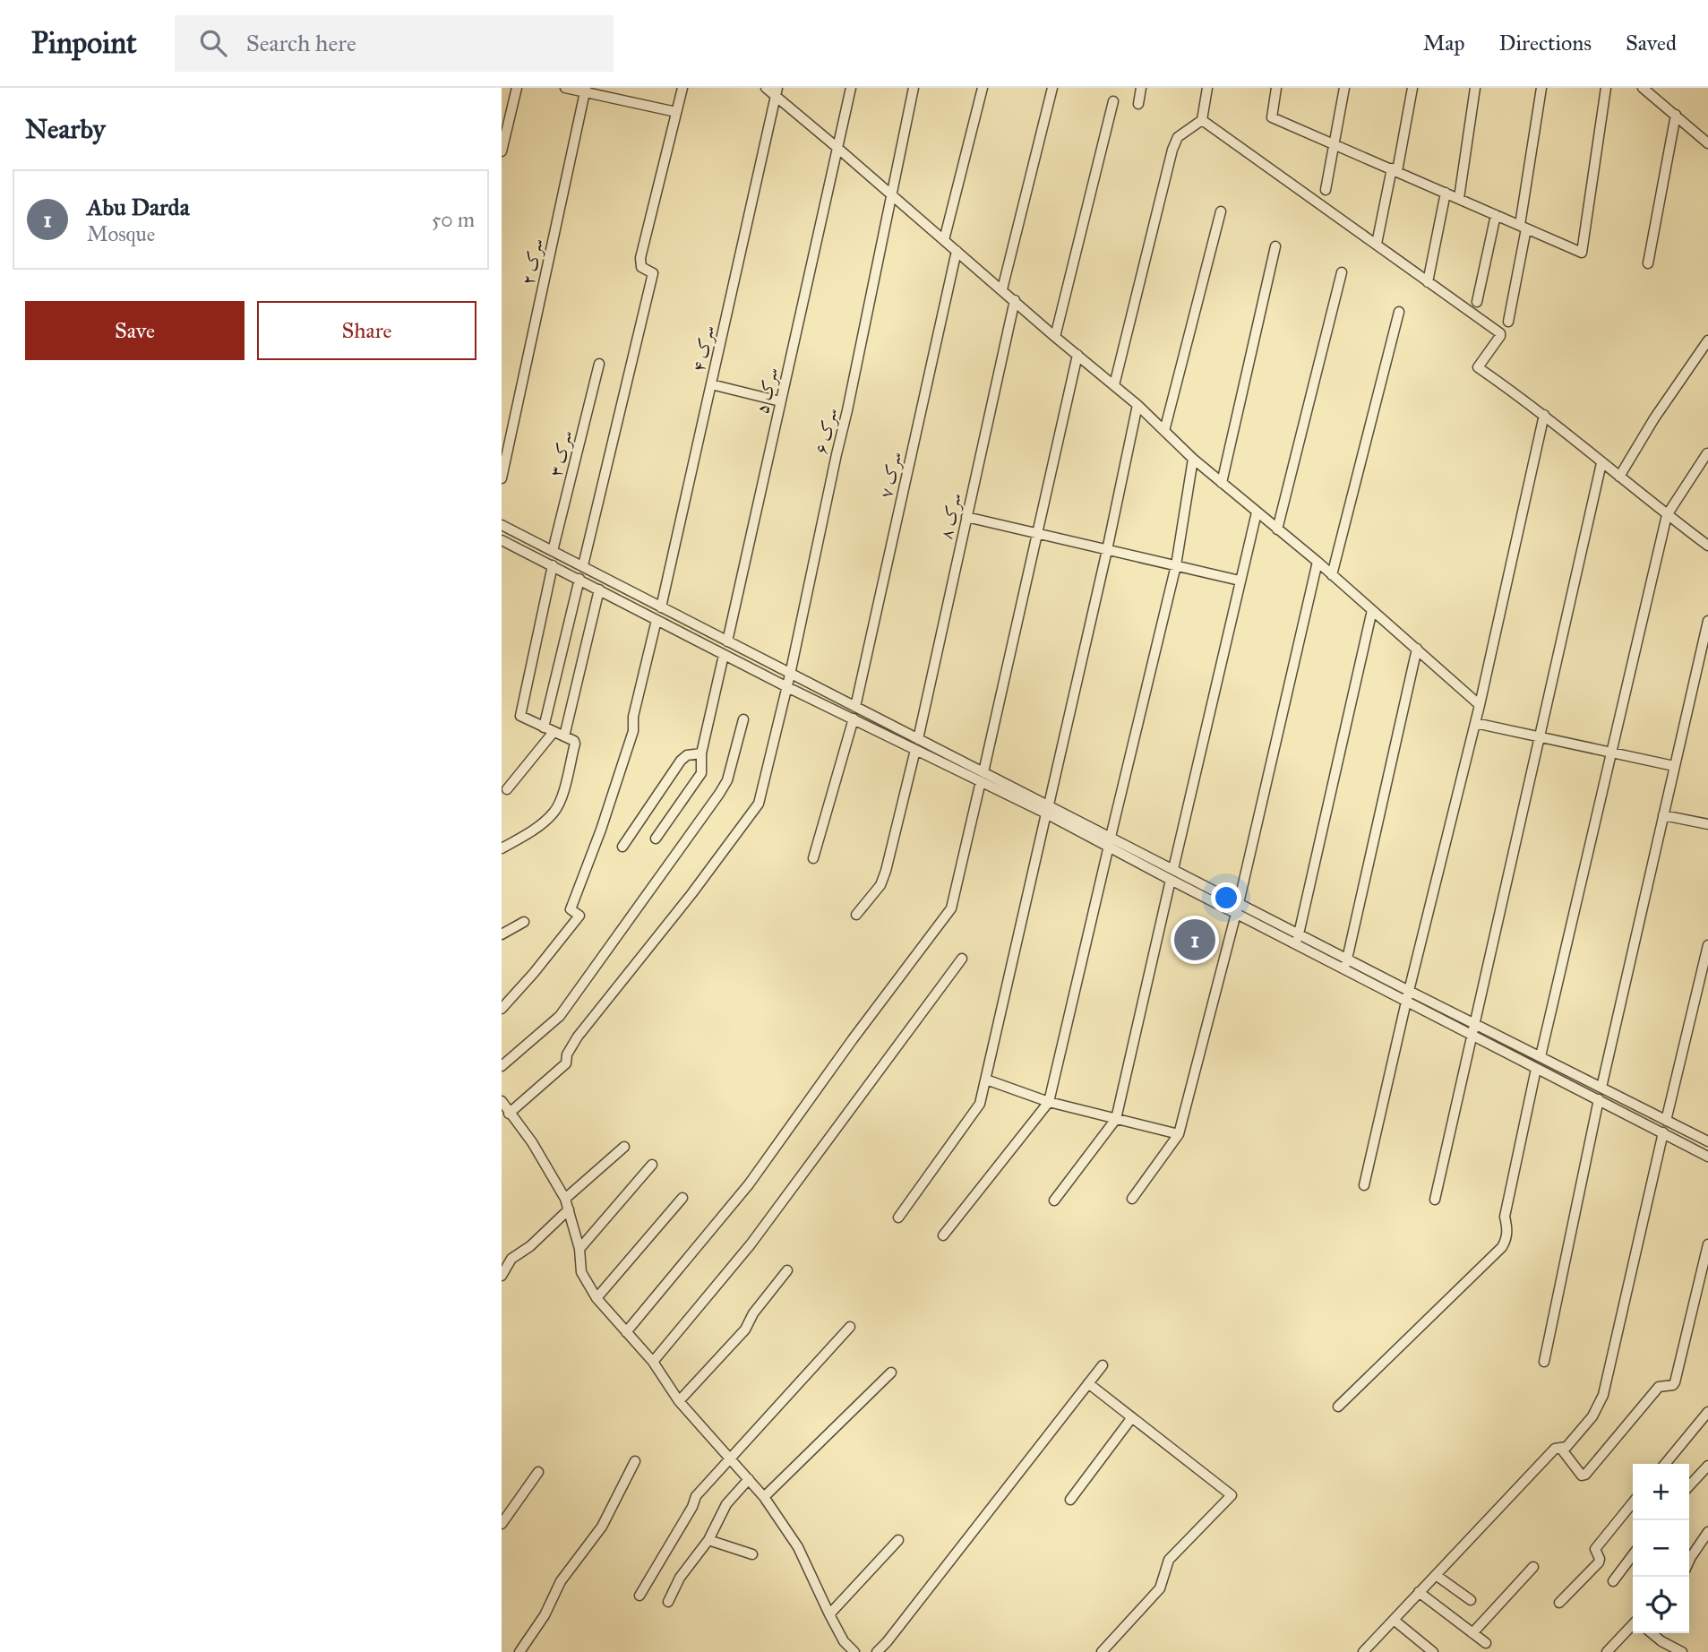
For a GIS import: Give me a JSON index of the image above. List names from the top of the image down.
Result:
{
  "streets": {
    "street": [
      "سرک ۲",
      "سرک ۴",
      "سرک ۵",
      "سرک ۶",
      "سرک ۳",
      "سرک ۷",
      "سرک ۸"
    ]
  },
  "page": {
    "header": "Pinpoint",
    "search": "Search here",
    "nav": ["Map", "Directions", "Saved"],
    "heading": "Nearby",
    "list": [
      {
        "mark": "1",
        "name": "Abu Darda",
        "note": "Mosque",
        "value": "50 m"
      }
    ],
    "buttons": ["Save", "Share"],
    "pins": "1",
    "map_buttons": ["+", "−"]
  }
}
